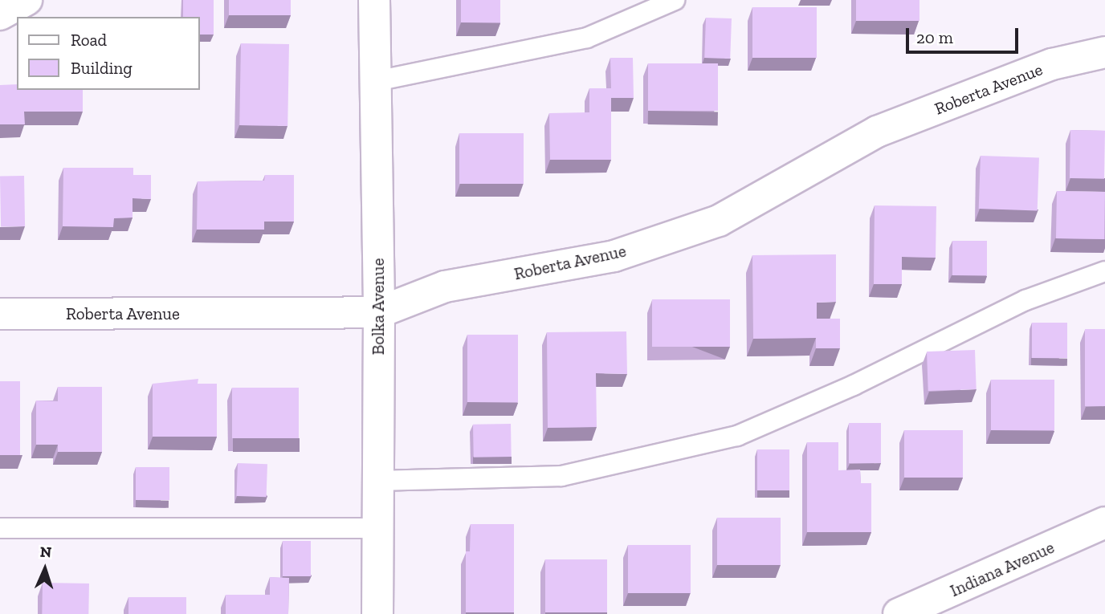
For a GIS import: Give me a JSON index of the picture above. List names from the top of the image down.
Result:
{
  "streets": {
    "street": ["Roberta Avenue", "Bolka Avenue", "Indiana Avenue"]
  },
  "crossings": [
    ["Roberta Avenue", "Bolka Avenue"]
  ],
  "legend": ["Road", "Building"],
  "scale_bar": "20 m",
  "north": "top"
}
